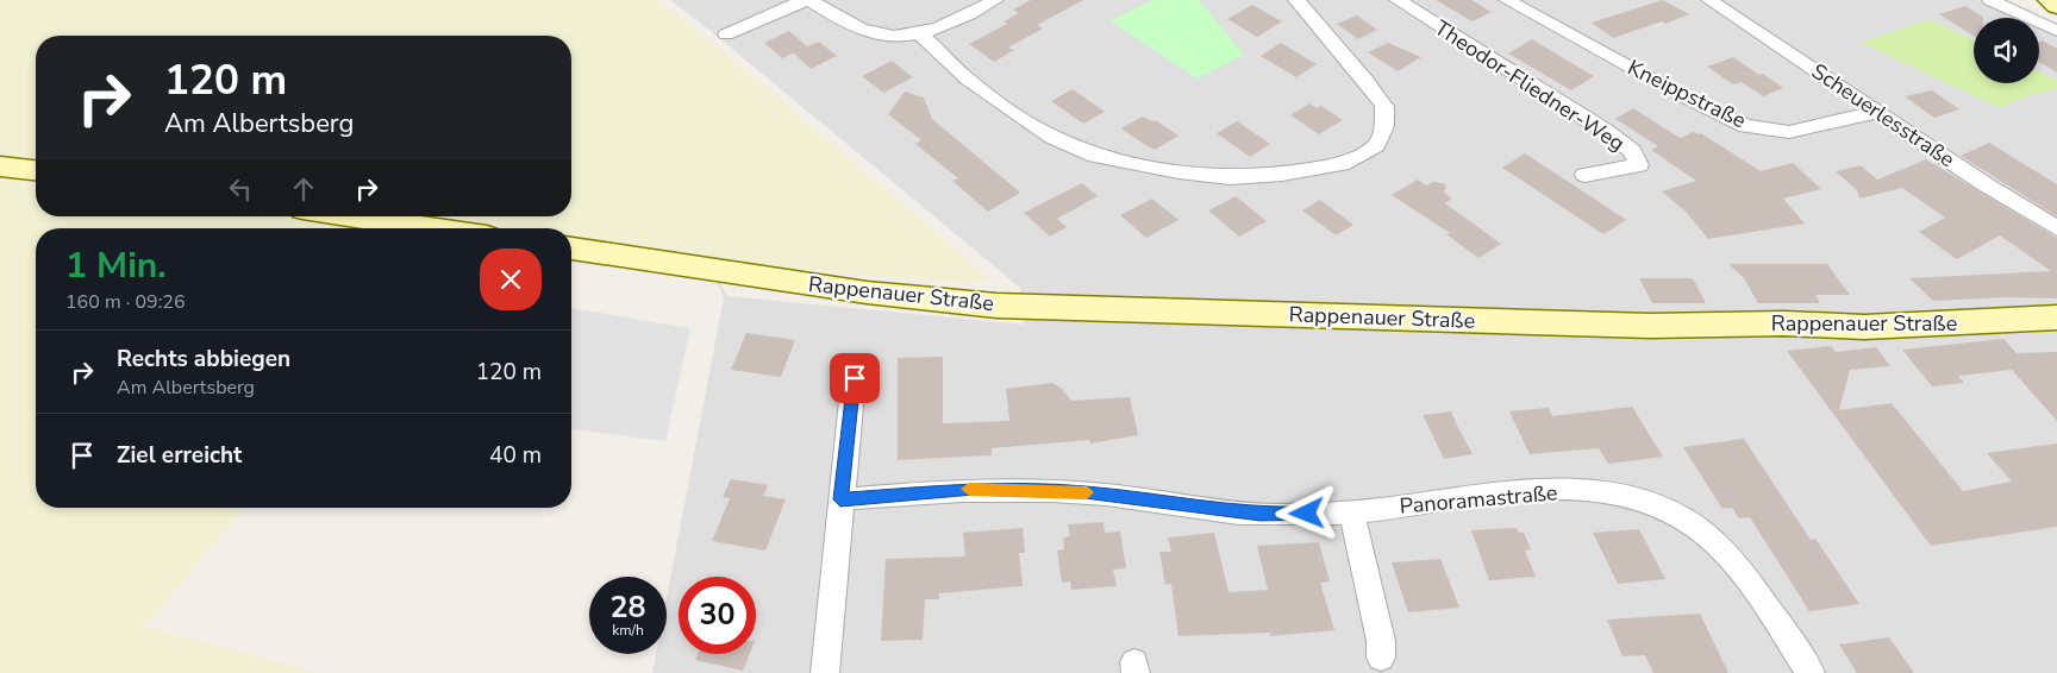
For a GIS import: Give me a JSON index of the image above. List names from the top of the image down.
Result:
{
  "streets": {
    "street": [
      "Theodor-Fliedner-Weg",
      "Kneippstraße",
      "Scheuerlesstraße",
      "Rappenauer Straße",
      "Panoramastraße"
    ]
  },
  "crossings": [
    ["Kneippstraße", "Scheuerlesstraße"]
  ],
  "page": {
    "turn": ["120 m", "Am Albertsberg"],
    "heading": ["1 Min.", "160 m · 09:26"],
    "list": [
      {
        "name": "Rechts abbiegen",
        "note": "Am Albertsberg",
        "value": "120 m"
      },
      {
        "name": "Ziel erreicht",
        "value": "40 m"
      }
    ],
    "speed": "28 km/h",
    "limit": "30"
  }
}
